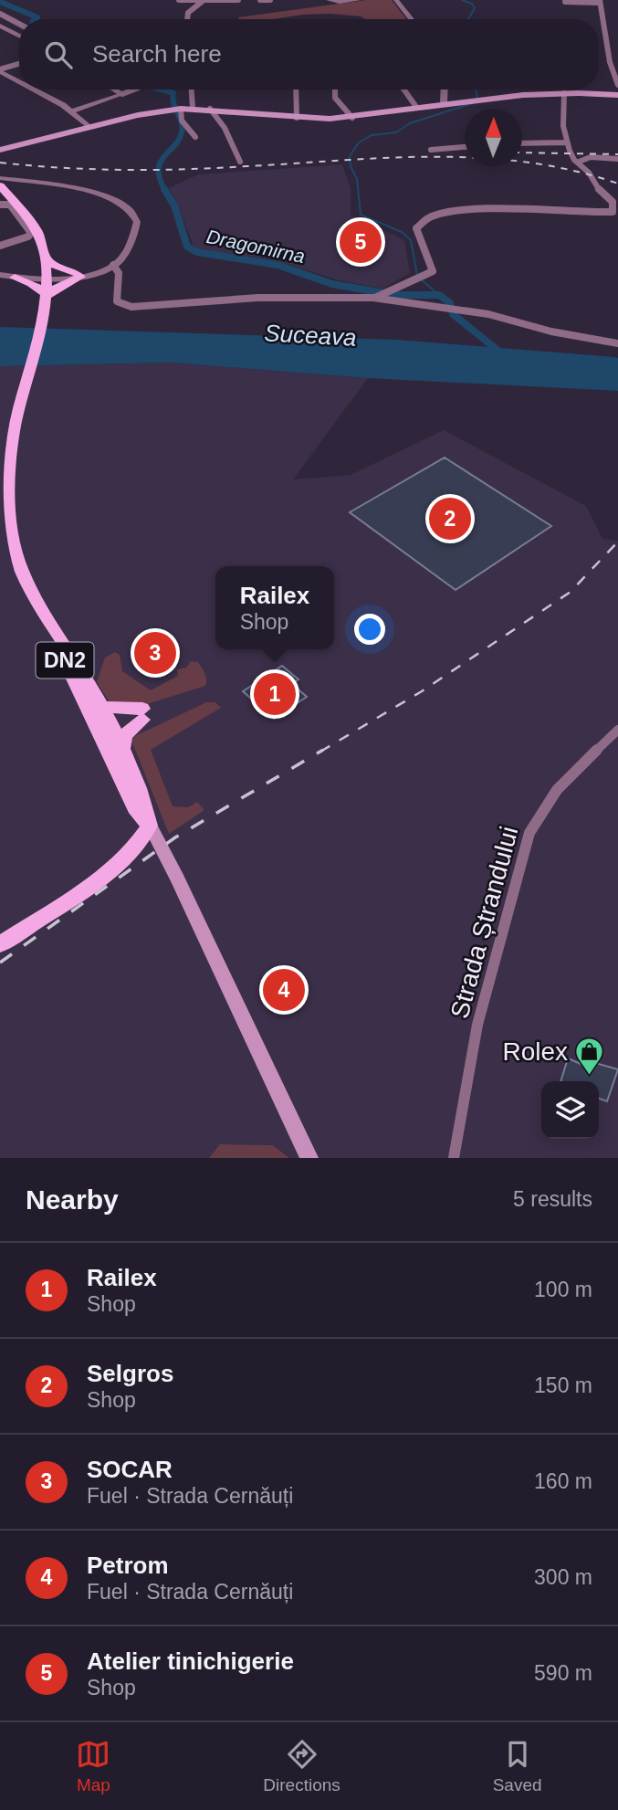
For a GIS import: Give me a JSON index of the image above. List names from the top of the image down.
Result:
{
  "streets": {
    "main road": ["DN2"],
    "street": ["Strada Ștrandului"]
  },
  "water": ["Dragomirna", "Suceava"],
  "places": {
    "shop": ["Rolex"]
  },
  "north": "top",
  "page": {
    "search": "Search here",
    "pins": [
      "5",
      "2",
      "3",
      "1",
      "4"
    ],
    "popup": ["Railex", "Shop"],
    "heading": ["Nearby", "5 results"],
    "list": [
      {
        "mark": "1",
        "name": "Railex",
        "note": "Shop",
        "value": "100 m"
      },
      {
        "mark": "2",
        "name": "Selgros",
        "note": "Shop",
        "value": "150 m"
      },
      {
        "mark": "3",
        "name": "SOCAR",
        "note": "Fuel · Strada Cernăuți",
        "value": "160 m"
      },
      {
        "mark": "4",
        "name": "Petrom",
        "note": "Fuel · Strada Cernăuți",
        "value": "300 m"
      },
      {
        "mark": "5",
        "name": "Atelier tinichigerie",
        "note": "Shop",
        "value": "590 m"
      }
    ],
    "nav": ["Map", "Directions", "Saved"]
  }
}
